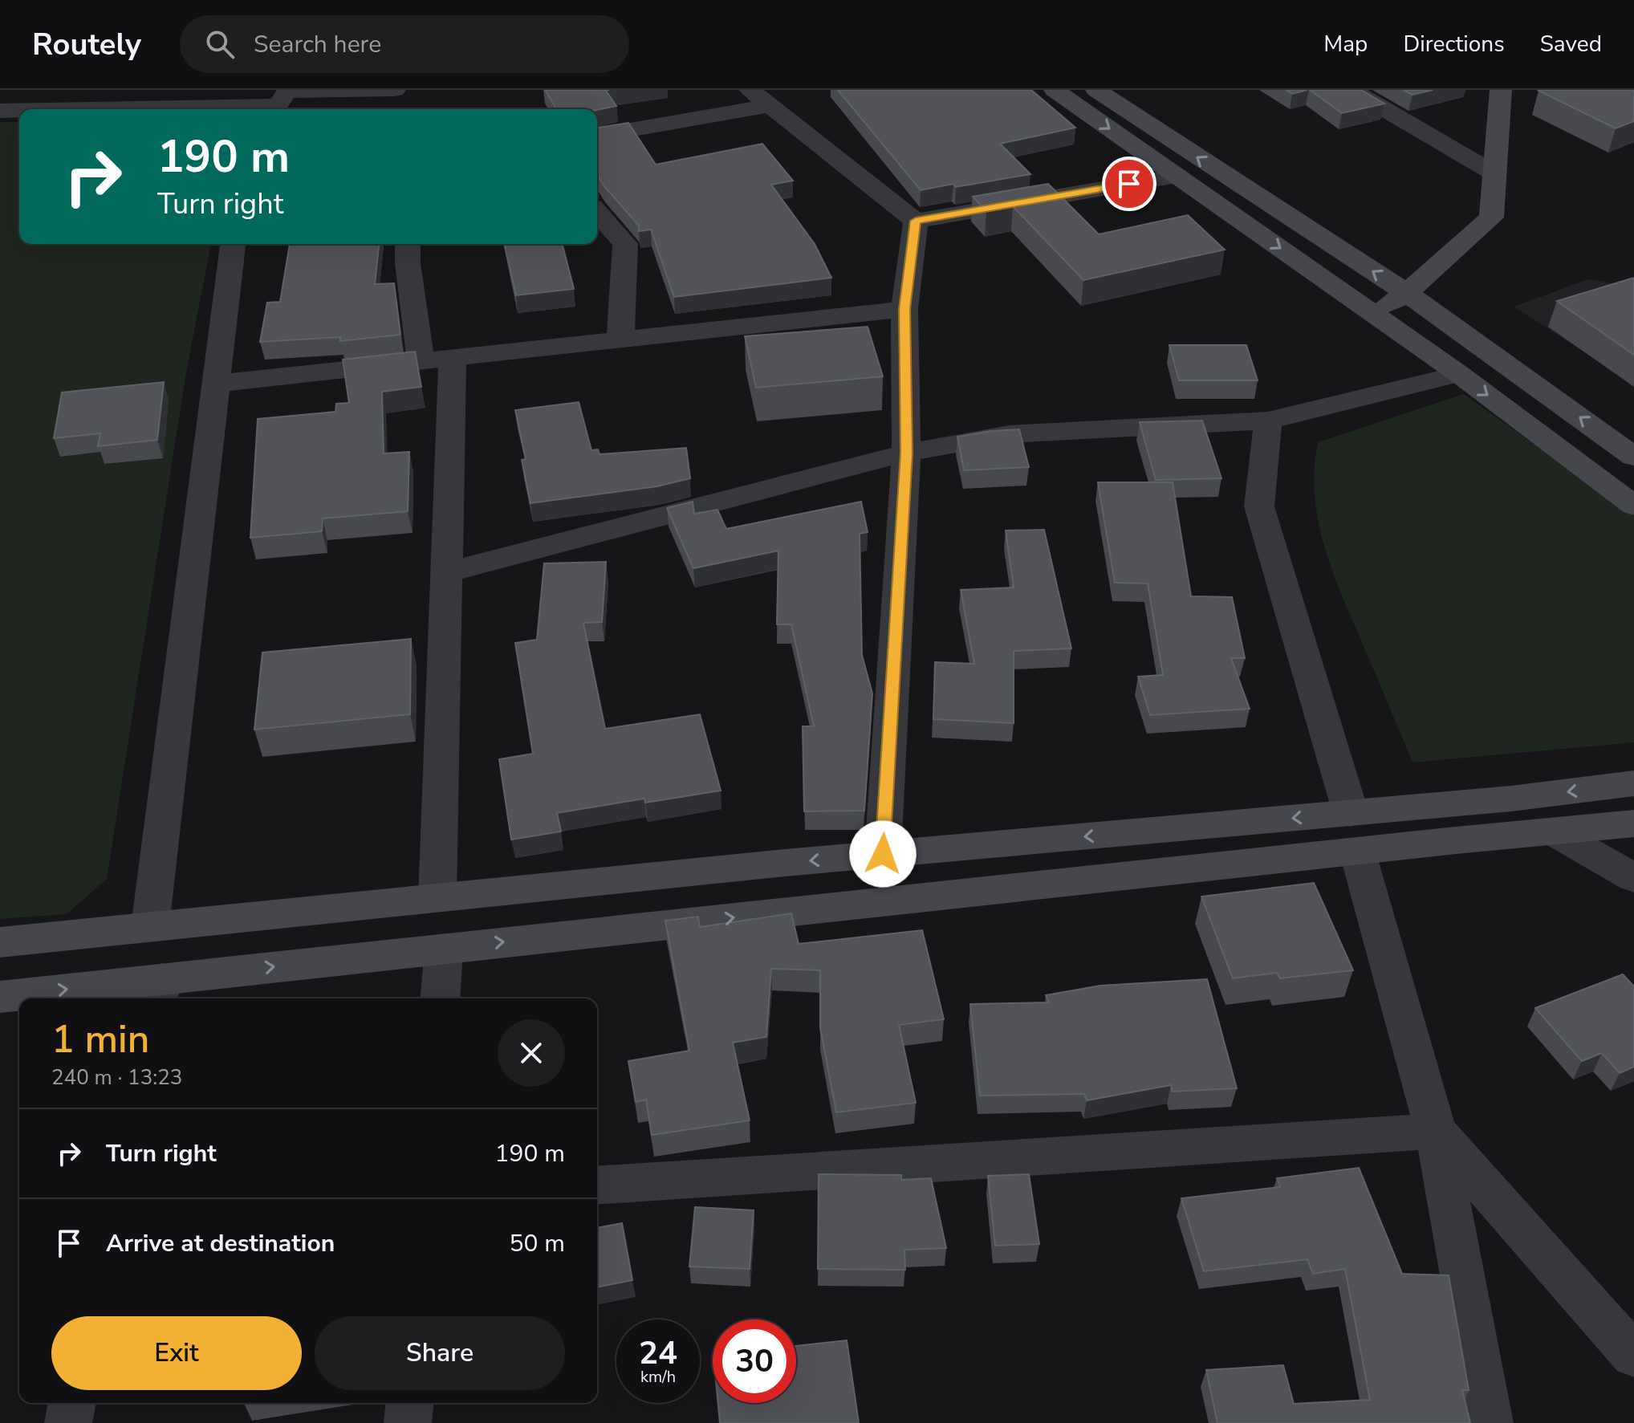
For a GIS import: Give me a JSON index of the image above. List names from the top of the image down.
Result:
{
  "page": {
    "header": "Routely",
    "search": "Search here",
    "nav": ["Map", "Directions", "Saved"],
    "turn": ["190 m", "Turn right"],
    "heading": ["1 min", "240 m · 13:23"],
    "list": [
      {
        "name": "Turn right",
        "value": "190 m"
      },
      {
        "name": "Arrive at destination",
        "value": "50 m"
      }
    ],
    "buttons": ["Exit", "Share"],
    "speed": "24 km/h",
    "limit": "30"
  }
}
